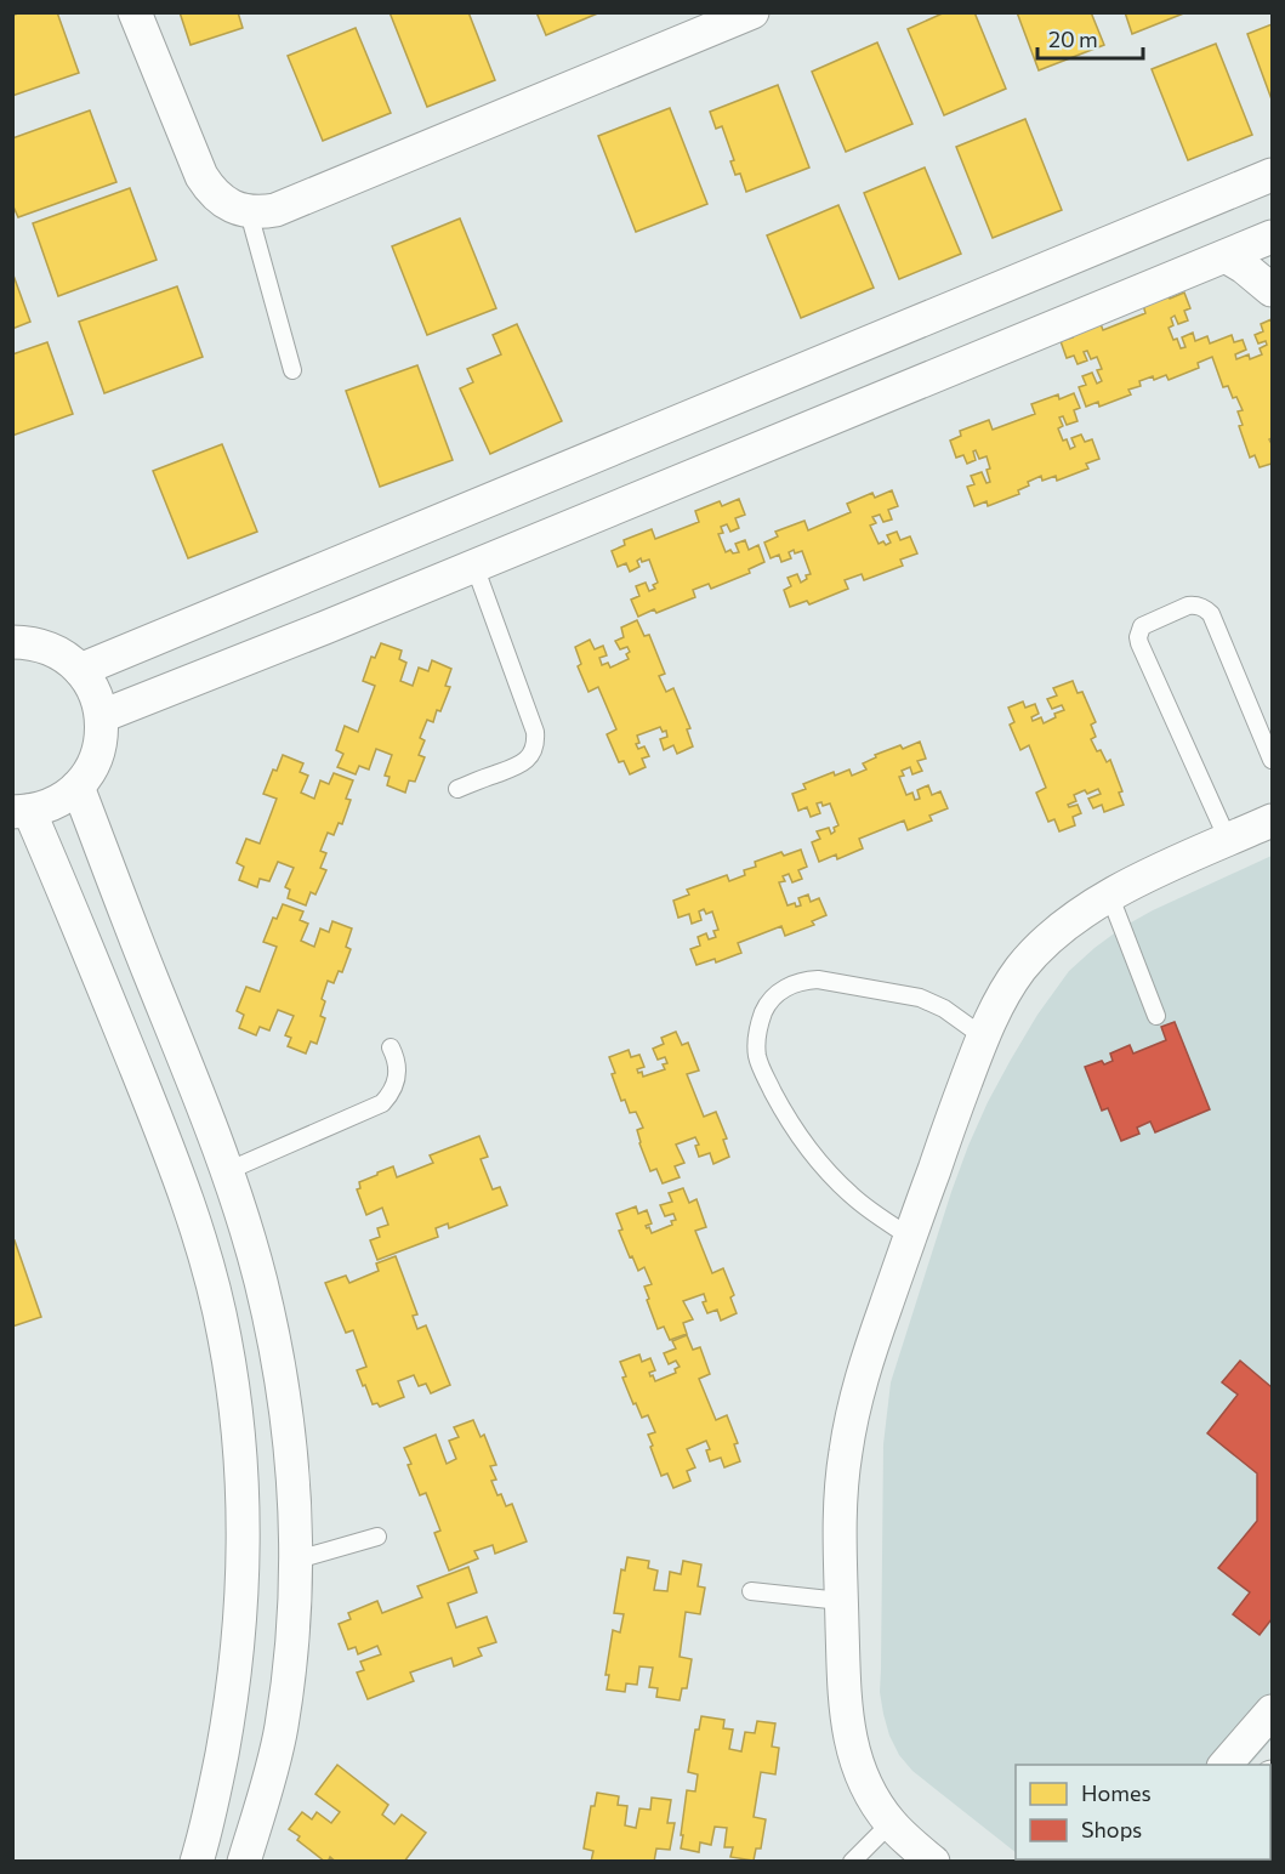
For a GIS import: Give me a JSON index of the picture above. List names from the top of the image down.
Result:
{
  "legend": ["Homes", "Shops"],
  "scale_bar": "20 m"
}
